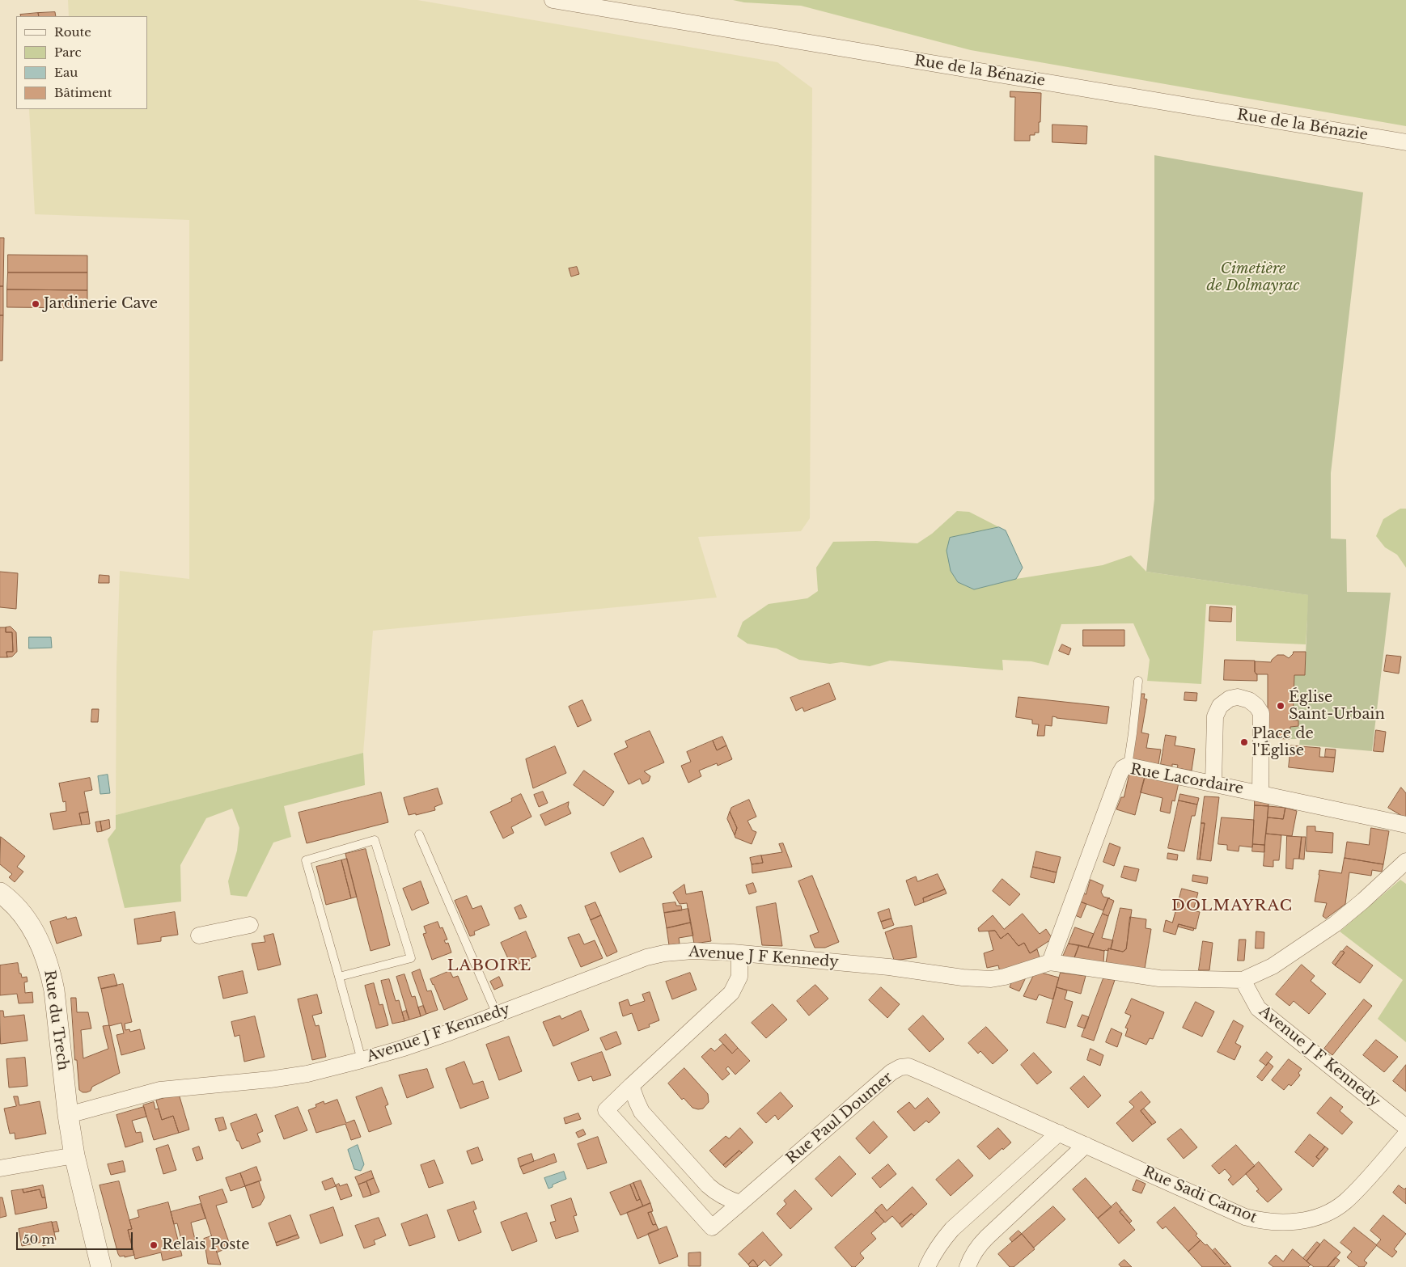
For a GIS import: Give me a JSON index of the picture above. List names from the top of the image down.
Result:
{
  "streets": {
    "street": [
      "Rue de la Bénazie",
      "Rue Lacordaire",
      "Avenue J F Kennedy",
      "Rue du Trech",
      "Rue Paul Doumer",
      "Rue Sadi Carnot"
    ]
  },
  "crossings": [
    ["Rue Lacordaire", "Avenue J F Kennedy"],
    ["Avenue J F Kennedy", "Rue du Trech"],
    ["Avenue J F Kennedy", "Rue Paul Doumer"],
    ["Rue Paul Doumer", "Rue Sadi Carnot"]
  ],
  "districts": ["DOLMAYRAC", "LABOIRE"],
  "parks": ["Cimetière de Dolmayrac"],
  "places": [
    "Jardinerie Cave",
    "Église Saint-Urbain",
    "Place de l'Église",
    "Relais Poste"
  ],
  "legend": [
    "Route",
    "Parc",
    "Eau",
    "Bâtiment"
  ],
  "scale_bar": "50 m"
}
